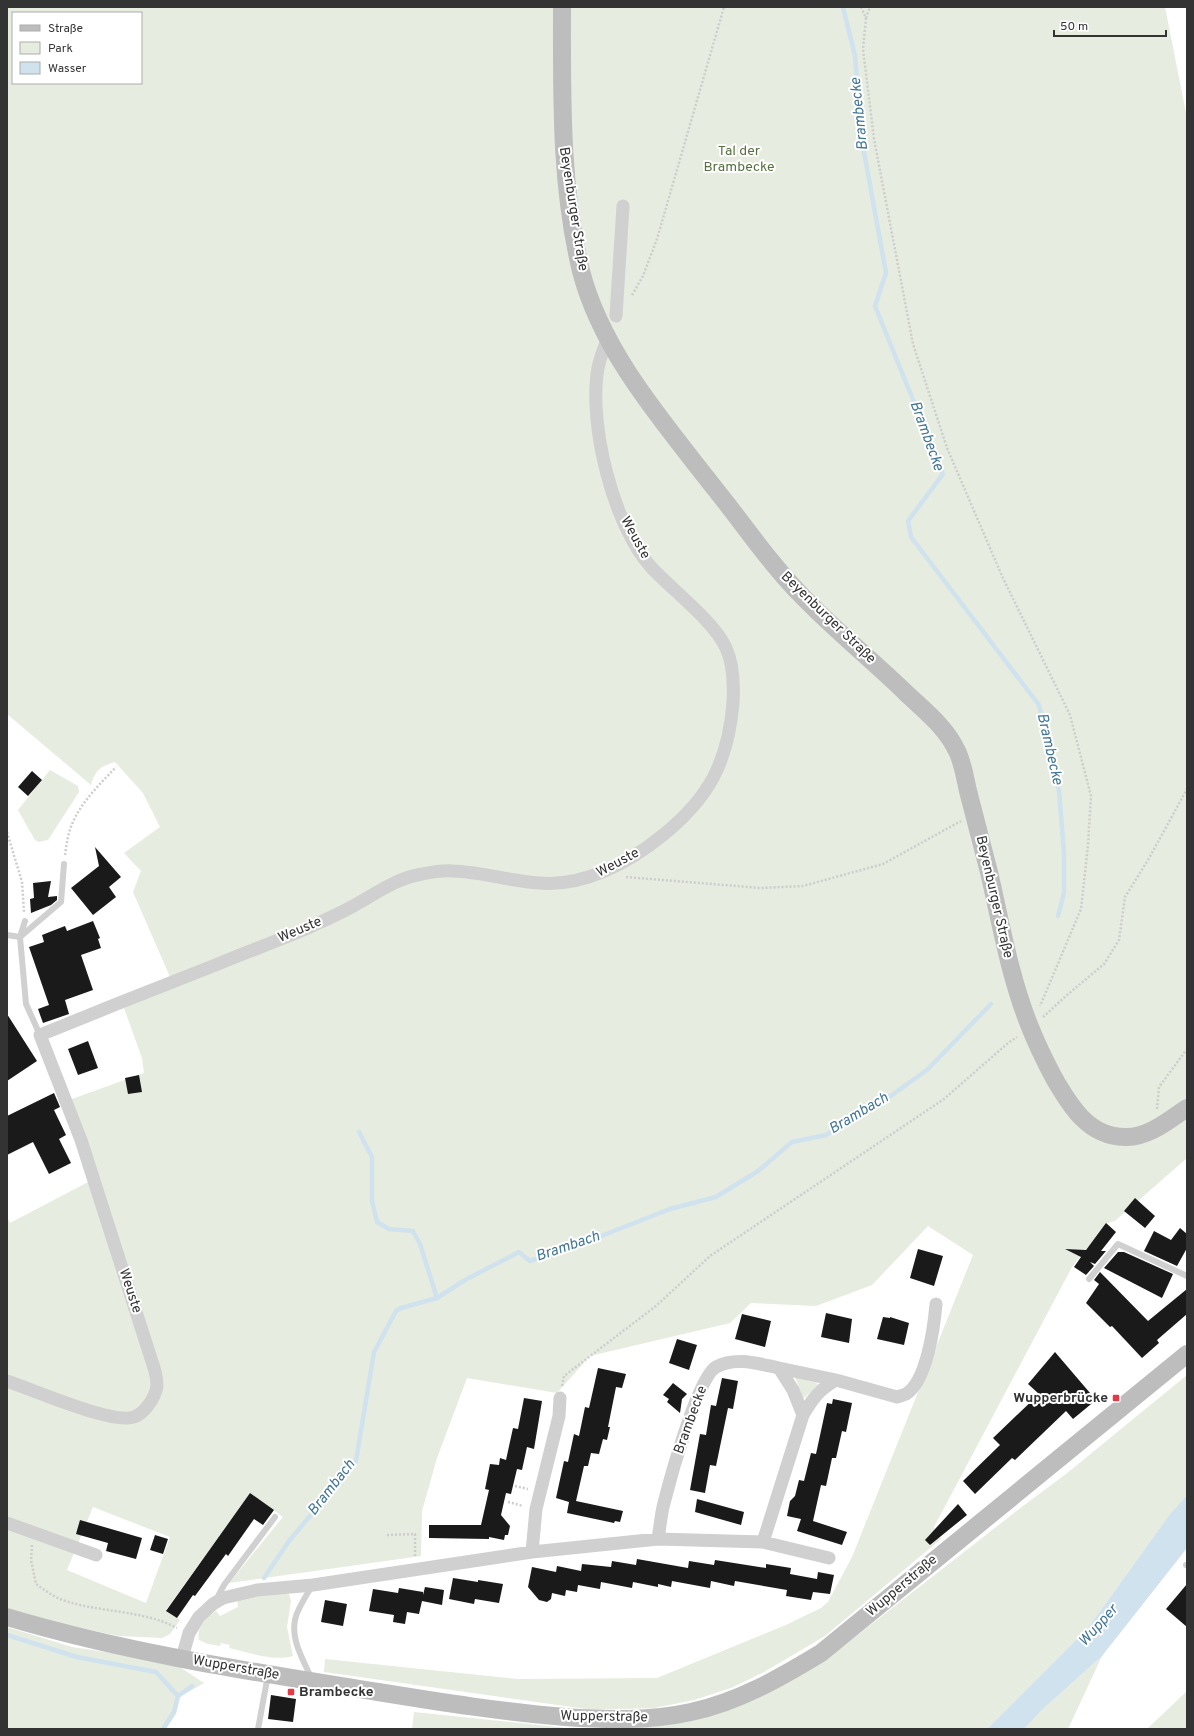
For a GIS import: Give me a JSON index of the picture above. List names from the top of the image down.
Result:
{
  "streets": {
    "main road": ["Beyenburger Straße", "Wupperstraße"],
    "street": ["Weuste", "Brambecke"]
  },
  "crossings": [
    ["Beyenburger Straße", "Weuste"]
  ],
  "water": ["Brambecke", "Brambach", "Wupper"],
  "parks": ["Tal der Brambecke"],
  "places": {
    "transit": ["Wupperbrücke", "Brambecke"]
  },
  "legend": ["Straße", "Park", "Wasser"],
  "scale_bar": "50 m"
}
